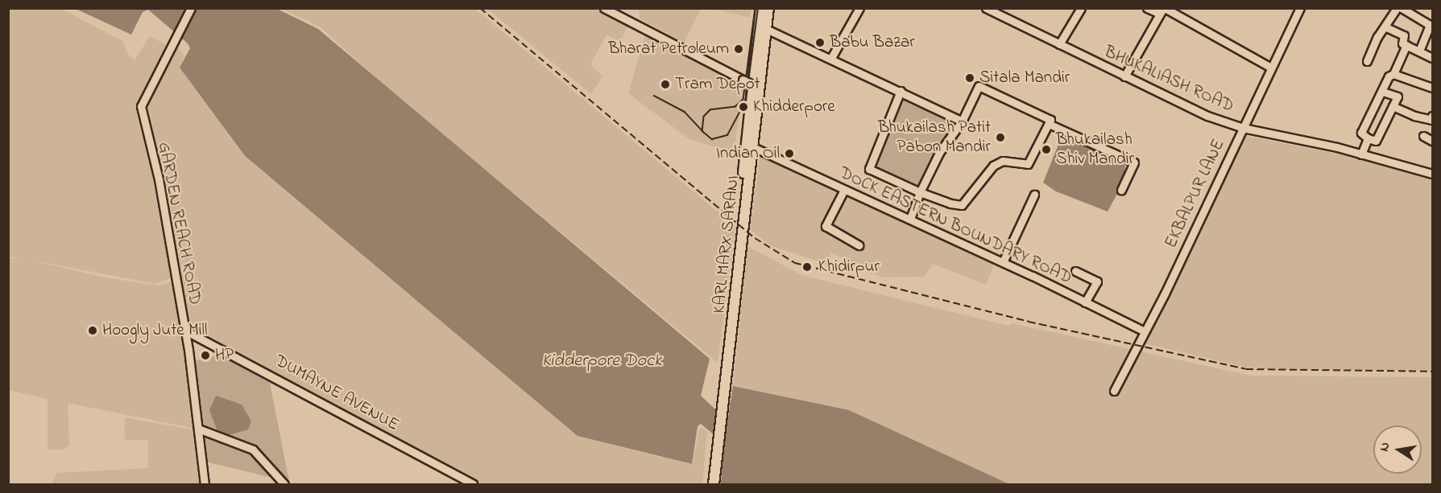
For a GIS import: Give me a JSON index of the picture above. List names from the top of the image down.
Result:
{
  "streets": {
    "main road": ["KARL MARX SARANI"],
    "street": [
      "BHUKALIASH ROAD",
      "EKBALPUR LANE",
      "GARDEN REACH ROAD",
      "DOCK EASTERN BOUNDARY ROAD",
      "DUMAYNE AVENUE"
    ]
  },
  "crossings": [
    ["BHUKALIASH ROAD", "EKBALPUR LANE"],
    ["EKBALPUR LANE", "DOCK EASTERN BOUNDARY ROAD"],
    ["GARDEN REACH ROAD", "DUMAYNE AVENUE"],
    ["DOCK EASTERN BOUNDARY ROAD", "KARL MARX SARANI"]
  ],
  "water": ["Kidderpore Dock"],
  "places": [
    "Babu Bazar",
    "Bharat Petroleum",
    "Sitala Mandir",
    "Tram Depot",
    "Khidderpore",
    "Bhukailash Patit Pabon Mandir",
    "Bhukailash Shiv Mandir",
    "Indian Oil",
    "Khidirpur",
    "Hoogly Jute Mill",
    "HP"
  ],
  "north": "left"
}
